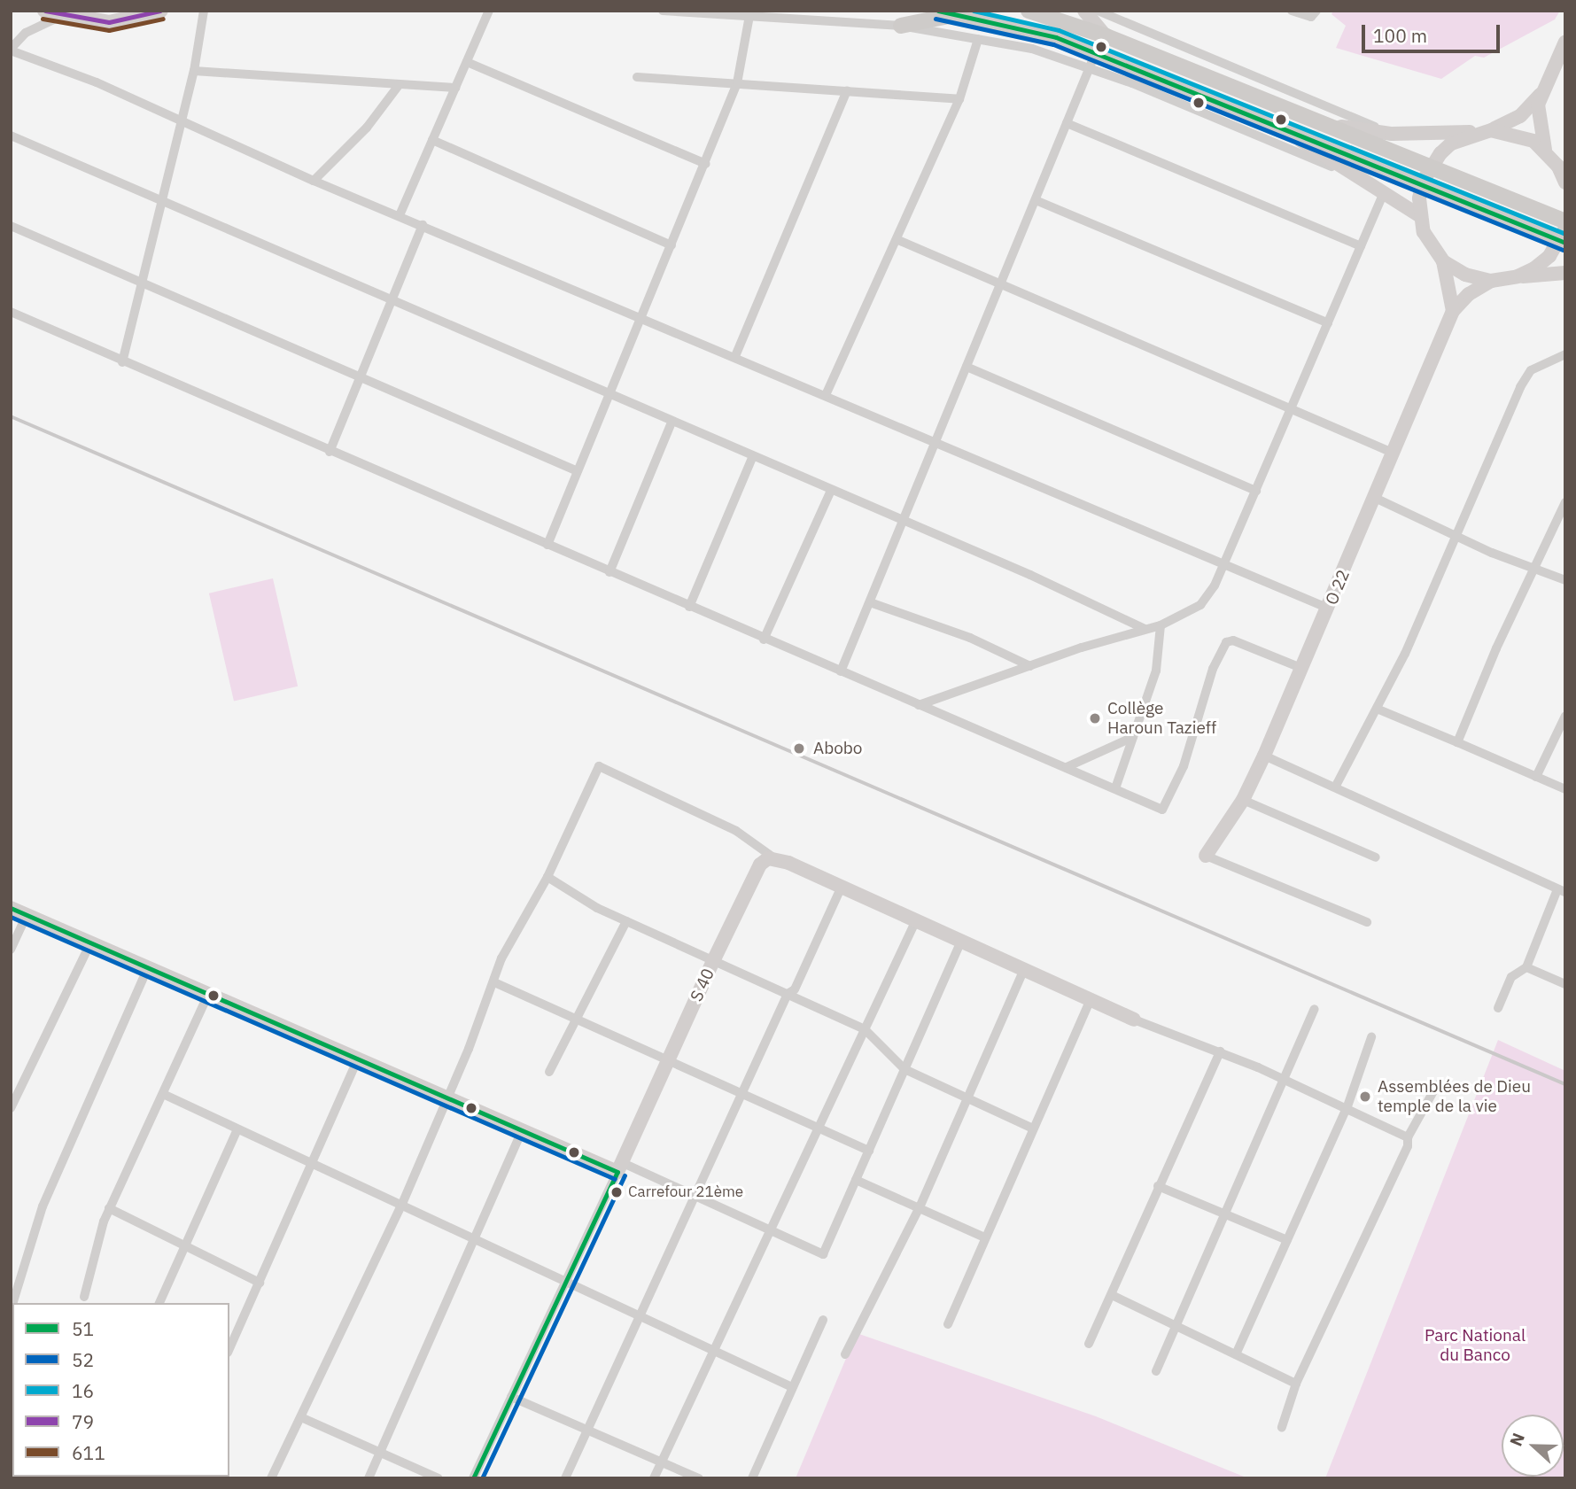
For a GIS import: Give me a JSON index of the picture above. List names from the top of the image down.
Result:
{
  "streets": {
    "street": ["O 22", "S 40"]
  },
  "parks": ["Parc National du Banco"],
  "places": [
    "Collège Haroun Tazieff",
    "Abobo",
    "Assemblées de Dieu temple de la vie",
    "Carrefour 21ème"
  ],
  "lines": [
    "transit line 51",
    "transit line 16",
    "transit line 79",
    "transit line 52",
    "transit line 611"
  ],
  "legend": [
    "51",
    "52",
    "16",
    "79",
    "611"
  ],
  "scale_bar": "100 m",
  "north": "left"
}
